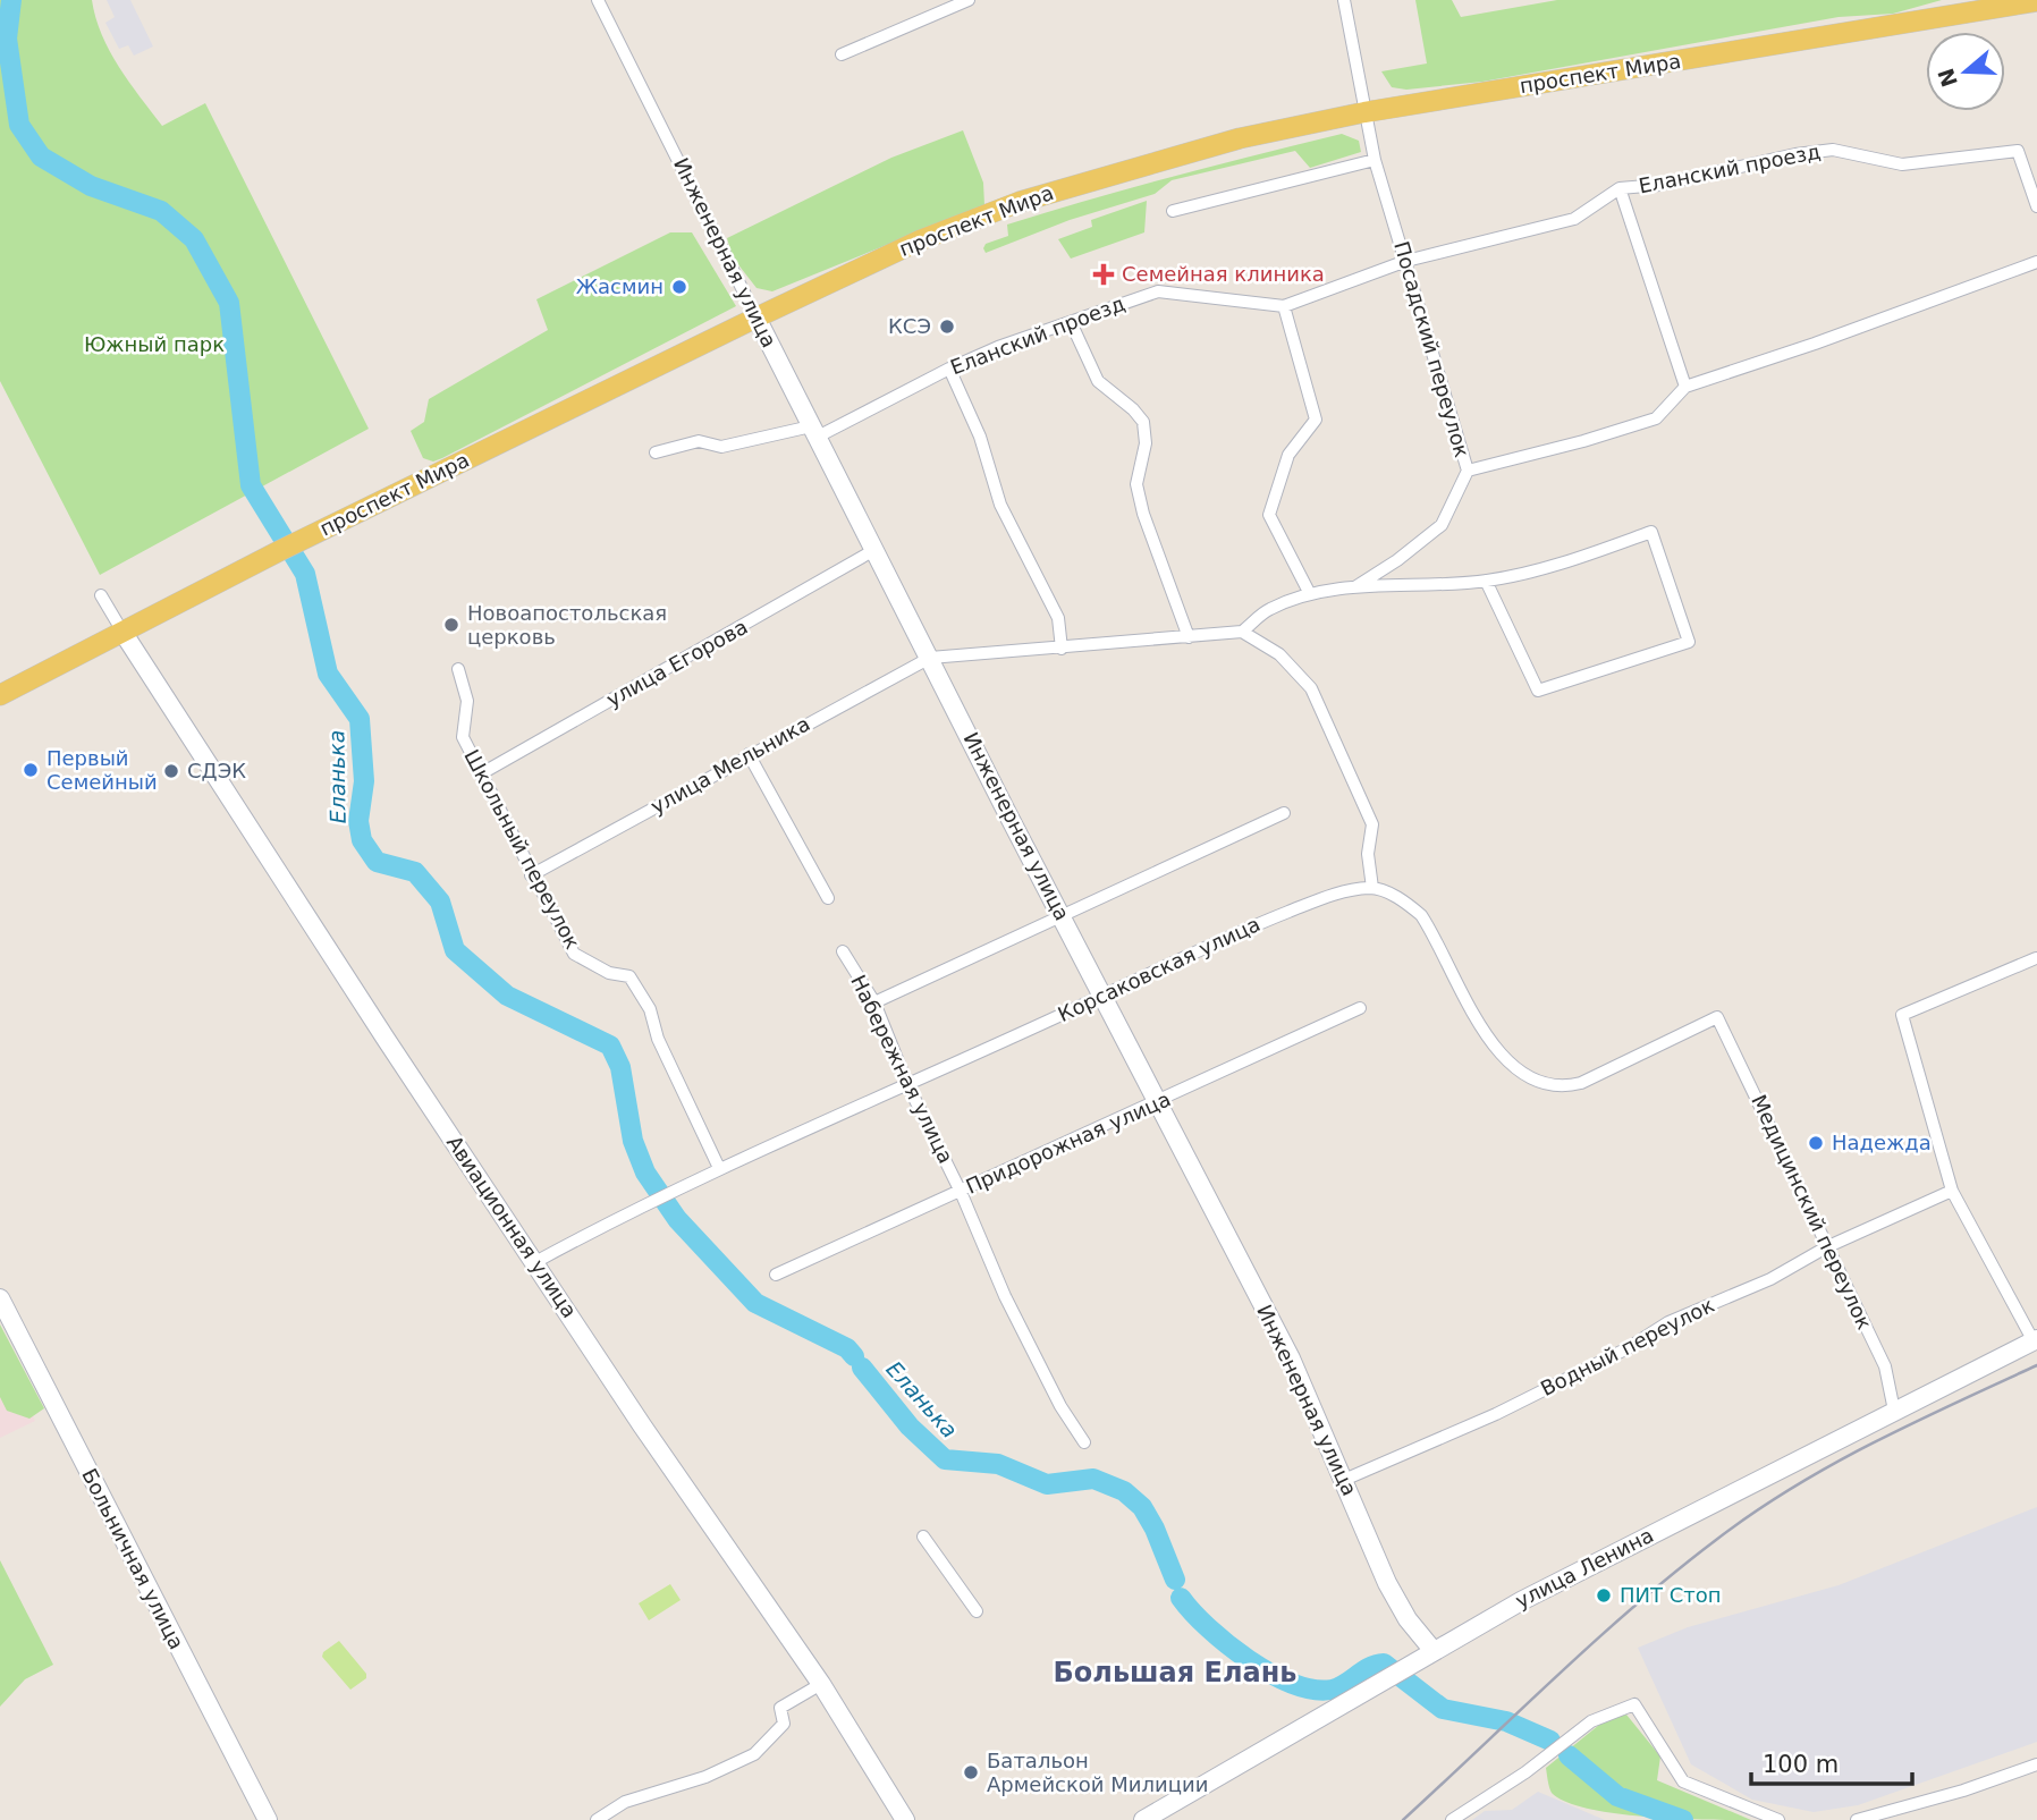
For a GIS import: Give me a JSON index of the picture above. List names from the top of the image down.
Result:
{
  "streets": {
    "main road": ["проспект Мира"],
    "street": [
      "Еланский проезд",
      "Инженерная улица",
      "Посадский переулок",
      "улица Егорова",
      "улица Мельника",
      "Школьный переулок",
      "Корсаковская улица",
      "Набережная улица",
      "Придорожная улица",
      "Медицинский переулок",
      "Авиационная улица",
      "Водный переулок",
      "Больничная улица",
      "улица Ленина"
    ]
  },
  "crossings": [
    ["проспект Мира", "Инженерная улица"],
    ["проспект Мира", "Посадский переулок"],
    ["проспект Мира", "Авиационная улица"],
    ["Еланский проезд", "Инженерная улица"],
    ["Еланский проезд", "Посадский переулок"],
    ["Инженерная улица", "улица Егорова"],
    ["Инженерная улица", "улица Мельника"],
    ["Инженерная улица", "Корсаковская улица"],
    ["Инженерная улица", "Придорожная улица"],
    ["Инженерная улица", "Водный переулок"],
    ["Инженерная улица", "улица Ленина"],
    ["улица Егорова", "Школьный переулок"],
    ["улица Мельника", "Школьный переулок"],
    ["Школьный переулок", "Корсаковская улица"],
    ["Корсаковская улица", "Набережная улица"],
    ["Корсаковская улица", "Медицинский переулок"],
    ["Корсаковская улица", "Авиационная улица"],
    ["Набережная улица", "Придорожная улица"],
    ["Медицинский переулок", "Водный переулок"],
    ["Медицинский переулок", "улица Ленина"]
  ],
  "districts": ["Большая Елань"],
  "water": ["Еланька"],
  "parks": ["Южный парк"],
  "places": {
    "health": ["Семейная клиника"],
    "other": [
      "Жасмин",
      "КСЭ",
      "Новоапостольская церковь",
      "Первый Семейный",
      "СДЭК",
      "Надежда",
      "ПИТ Стоп",
      "Батальон Армейской Милиции"
    ]
  },
  "scale_bar": "100 m",
  "north": "left"
}
